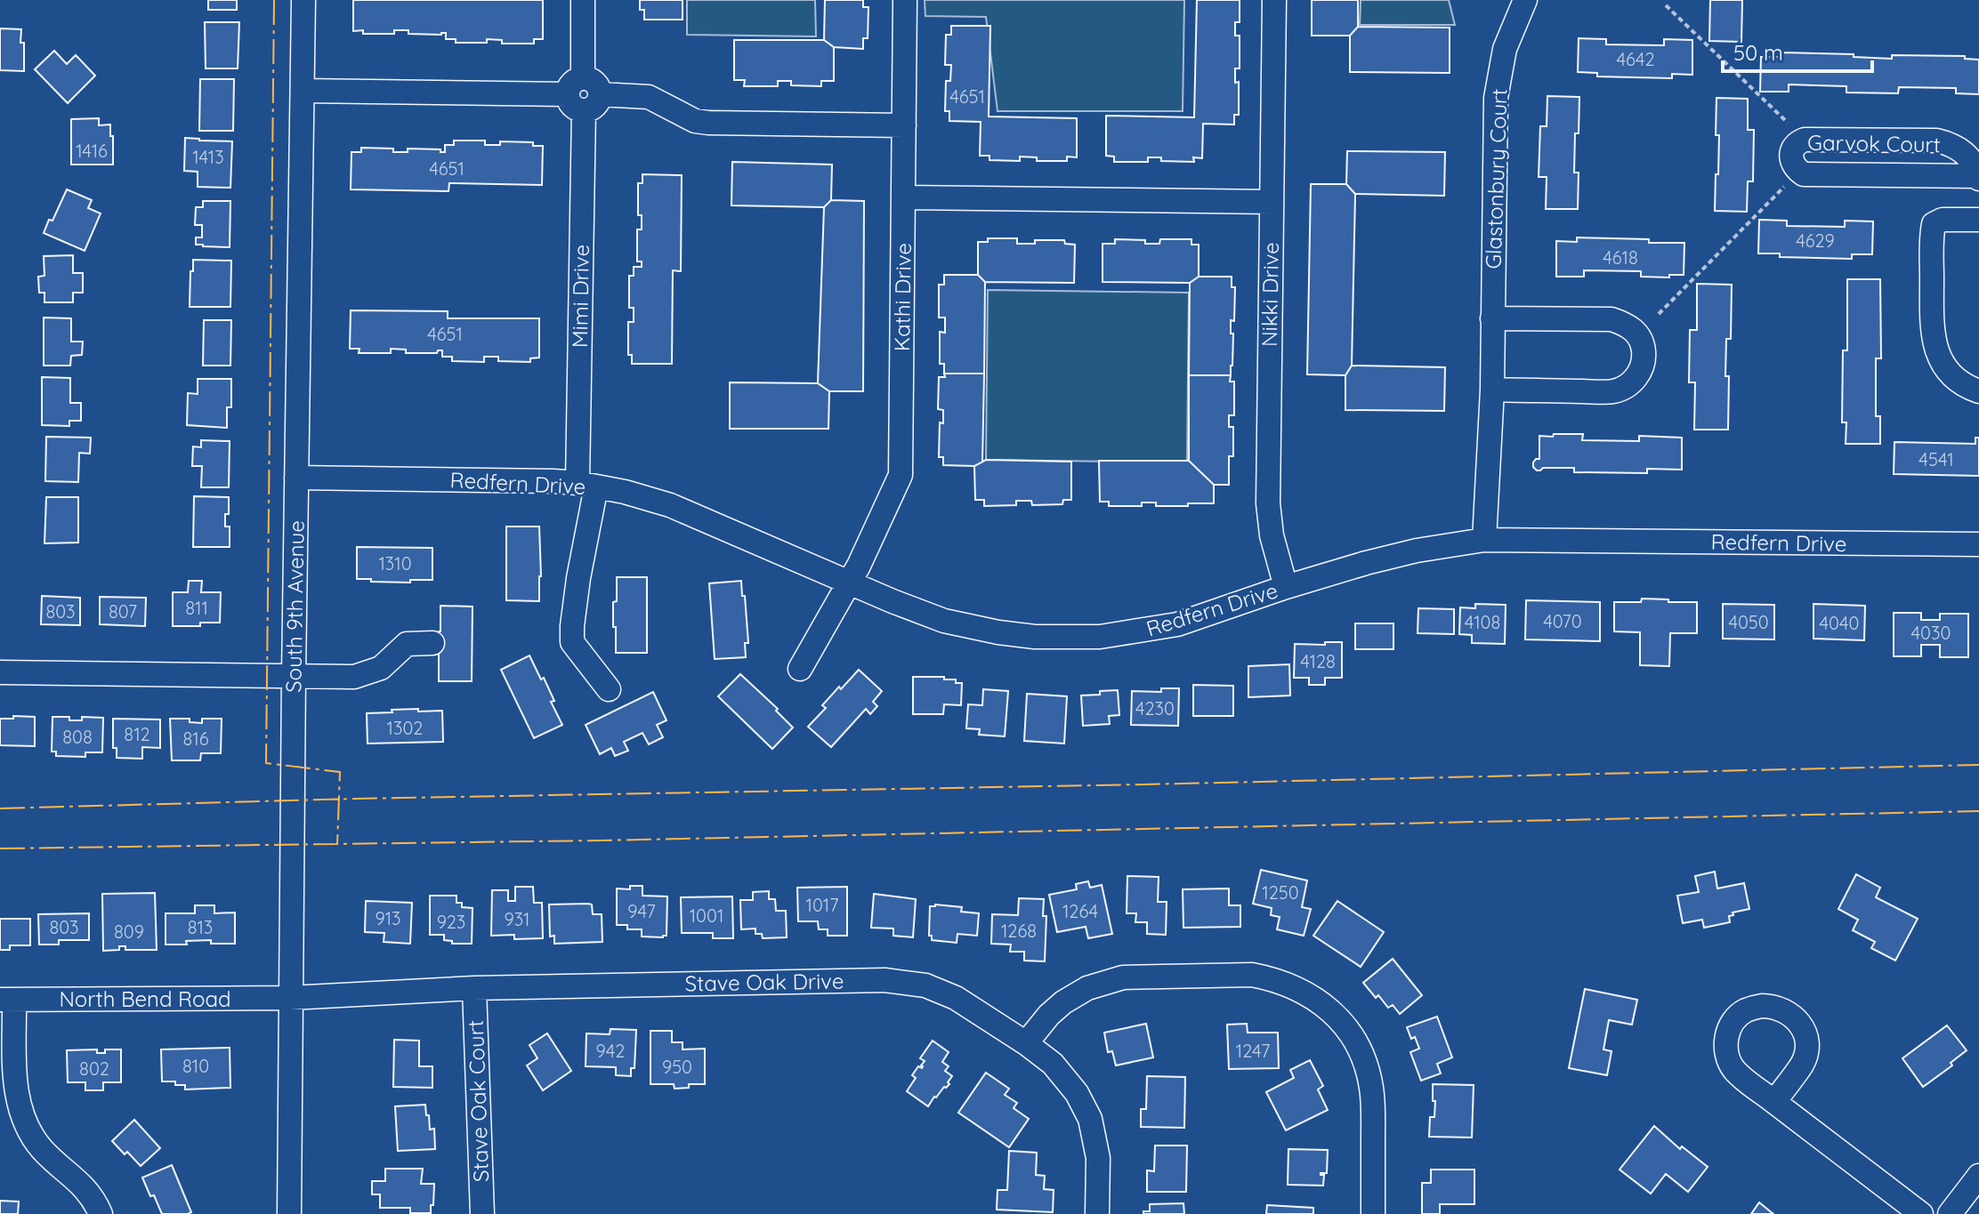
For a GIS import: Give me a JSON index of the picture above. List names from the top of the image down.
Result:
{
  "streets": {
    "street": [
      "Garvok Court",
      "Glastonbury Court",
      "Nikki Drive",
      "Mimi Drive",
      "Kathi Drive",
      "Redfern Drive",
      "South 9th Avenue",
      "Stave Oak Drive",
      "North Bend Road",
      "Stave Oak Court"
    ]
  },
  "crossings": [
    ["Glastonbury Court", "Redfern Drive"],
    ["Nikki Drive", "Redfern Drive"],
    ["Mimi Drive", "Redfern Drive"],
    ["Kathi Drive", "Redfern Drive"],
    ["Redfern Drive", "South 9th Avenue"],
    ["South 9th Avenue", "Stave Oak Drive"],
    ["South 9th Avenue", "North Bend Road"],
    ["Stave Oak Drive", "North Bend Road"],
    ["Stave Oak Drive", "Stave Oak Court"]
  ],
  "house_numbers": [
    "4642",
    "4651",
    "1416",
    "1413",
    "4651",
    "4629",
    "4618",
    "4651",
    "4541",
    "1310",
    "811",
    "803",
    "807",
    "4070",
    "4108",
    "4050",
    "4040",
    "4030",
    "4128",
    "4230",
    "1302",
    "812",
    "808",
    "816",
    "1250",
    "1017",
    "947",
    "1264",
    "1001",
    "913",
    "931",
    "923",
    "803",
    "813",
    "1268",
    "809",
    "942",
    "1247",
    "810",
    "950",
    "802"
  ],
  "scale_bar": "50 m"
}
